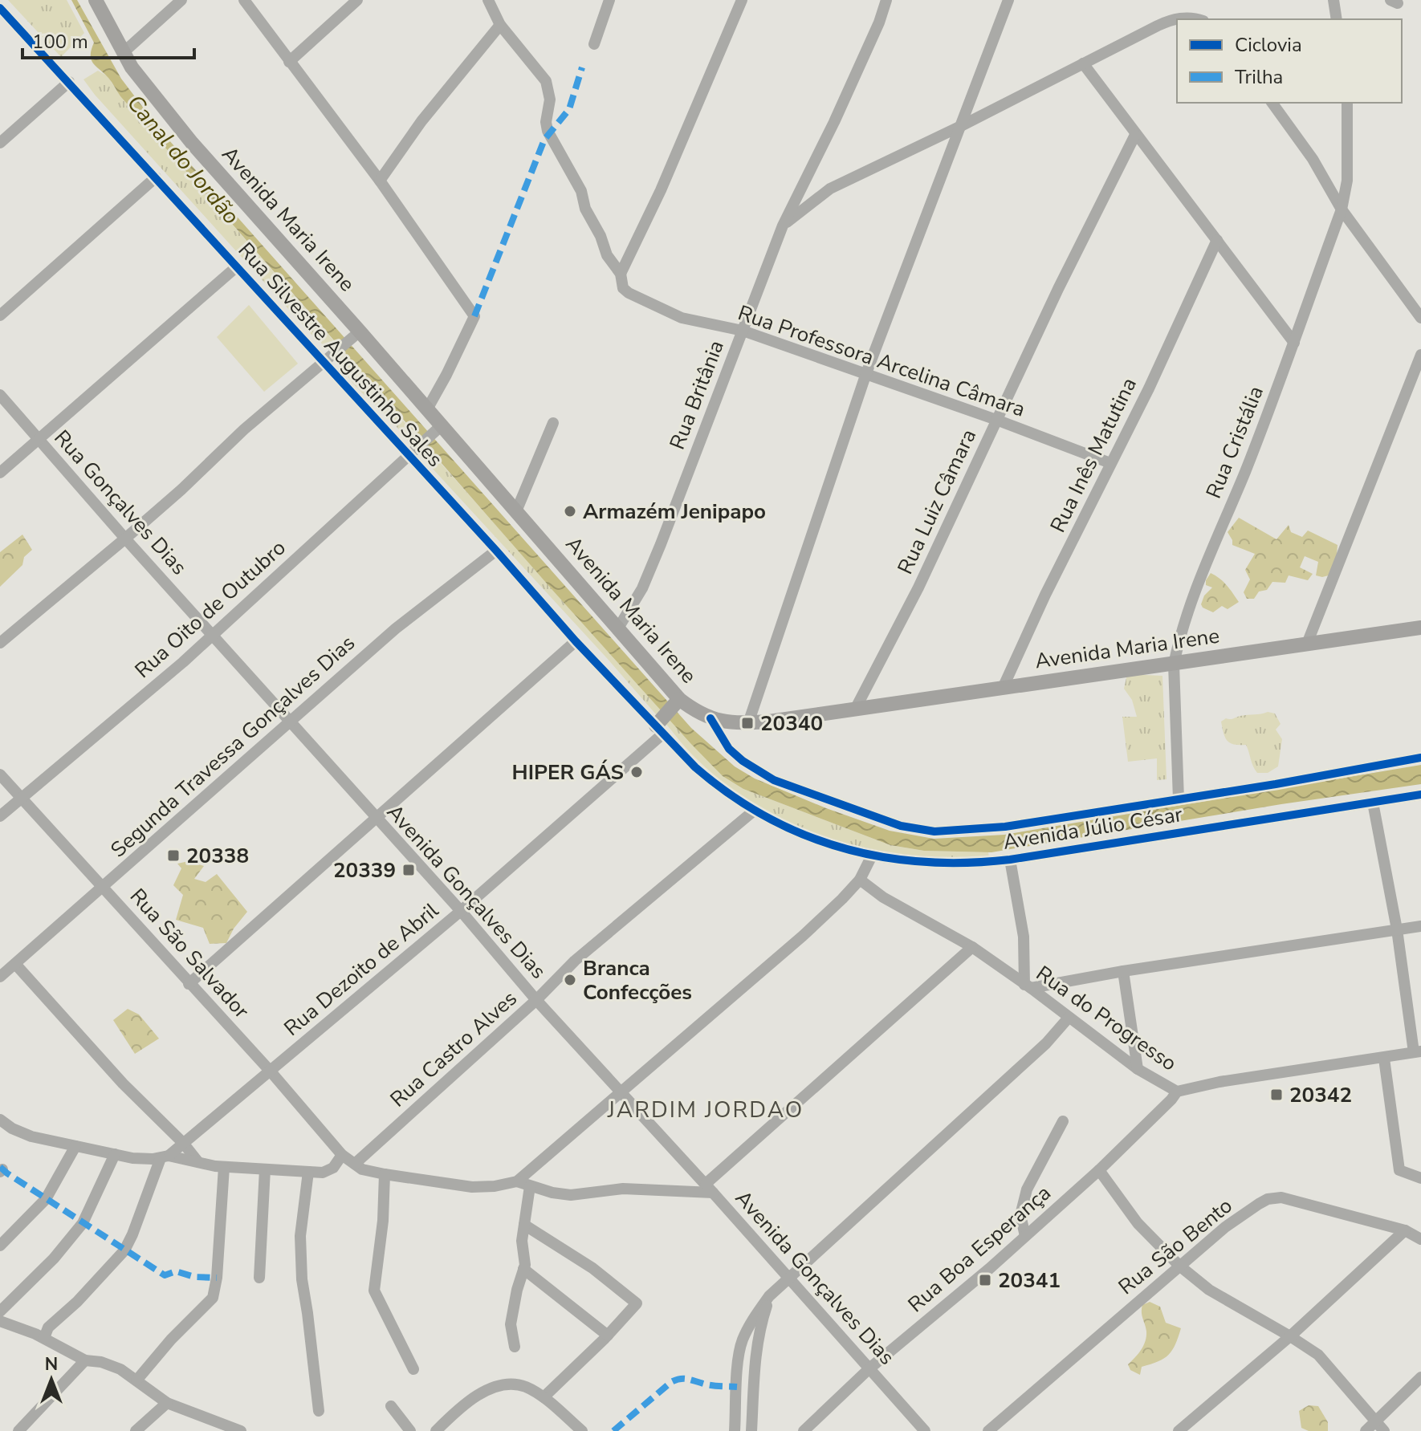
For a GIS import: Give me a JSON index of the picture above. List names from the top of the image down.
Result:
{
  "streets": {
    "main road": ["Avenida Maria Irene"],
    "street": [
      "Rua Silvestre Augustinho Sales",
      "Rua Professora Arcelina Câmara",
      "Rua Britânia",
      "Rua Cristália",
      "Rua Inês Matutina",
      "Rua Luiz Câmara",
      "Rua Gonçalves Dias",
      "Rua Oito de Outubro",
      "Segunda Travessa Gonçalves Dias",
      "Avenida Júlio César",
      "Avenida Gonçalves Dias",
      "Rua São Salvador",
      "Rua Dezoito de Abril",
      "Rua do Progresso",
      "Rua Castro Alves",
      "Rua São Bento",
      "Rua Boa Esperança"
    ]
  },
  "crossings": [
    ["Avenida Maria Irene", "Rua Britânia"],
    ["Avenida Maria Irene", "Rua Cristália"],
    ["Avenida Maria Irene", "Rua Inês Matutina"],
    ["Avenida Maria Irene", "Rua Luiz Câmara"],
    ["Avenida Maria Irene", "Rua Oito de Outubro"],
    ["Avenida Maria Irene", "Avenida Júlio César"],
    ["Rua Silvestre Augustinho Sales", "Rua Oito de Outubro"],
    ["Rua Silvestre Augustinho Sales", "Segunda Travessa Gonçalves Dias"],
    ["Rua Silvestre Augustinho Sales", "Avenida Júlio César"],
    ["Rua Silvestre Augustinho Sales", "Rua Dezoito de Abril"],
    ["Rua Professora Arcelina Câmara", "Rua Britânia"],
    ["Rua Professora Arcelina Câmara", "Rua Inês Matutina"],
    ["Rua Professora Arcelina Câmara", "Rua Luiz Câmara"],
    ["Rua Cristália", "Avenida Júlio César"],
    ["Rua Gonçalves Dias", "Rua Oito de Outubro"],
    ["Rua Gonçalves Dias", "Avenida Gonçalves Dias"],
    ["Rua Oito de Outubro", "Avenida Gonçalves Dias"],
    ["Rua Oito de Outubro", "Rua São Salvador"],
    ["Segunda Travessa Gonçalves Dias", "Avenida Gonçalves Dias"],
    ["Segunda Travessa Gonçalves Dias", "Rua São Salvador"],
    ["Avenida Júlio César", "Rua Dezoito de Abril"],
    ["Avenida Júlio César", "Rua Castro Alves"],
    ["Avenida Gonçalves Dias", "Rua Dezoito de Abril"],
    ["Avenida Gonçalves Dias", "Rua Castro Alves"],
    ["Avenida Gonçalves Dias", "Rua Boa Esperança"],
    ["Rua São Salvador", "Rua Dezoito de Abril"],
    ["Rua São Salvador", "Rua Castro Alves"],
    ["Rua Dezoito de Abril", "Rua Castro Alves"],
    ["Rua do Progresso", "Rua Boa Esperança"]
  ],
  "districts": ["JARDIM JORDAO"],
  "water": ["Canal do Jordão"],
  "places": {
    "other": ["Armazém Jenipapo", "HIPER GÁS", "Branca Confecções"],
    "transit": [
      "20340",
      "20338",
      "20339",
      "20342",
      "20341"
    ]
  },
  "legend": ["Ciclovia", "Trilha"],
  "scale_bar": "100 m",
  "north": "top"
}
